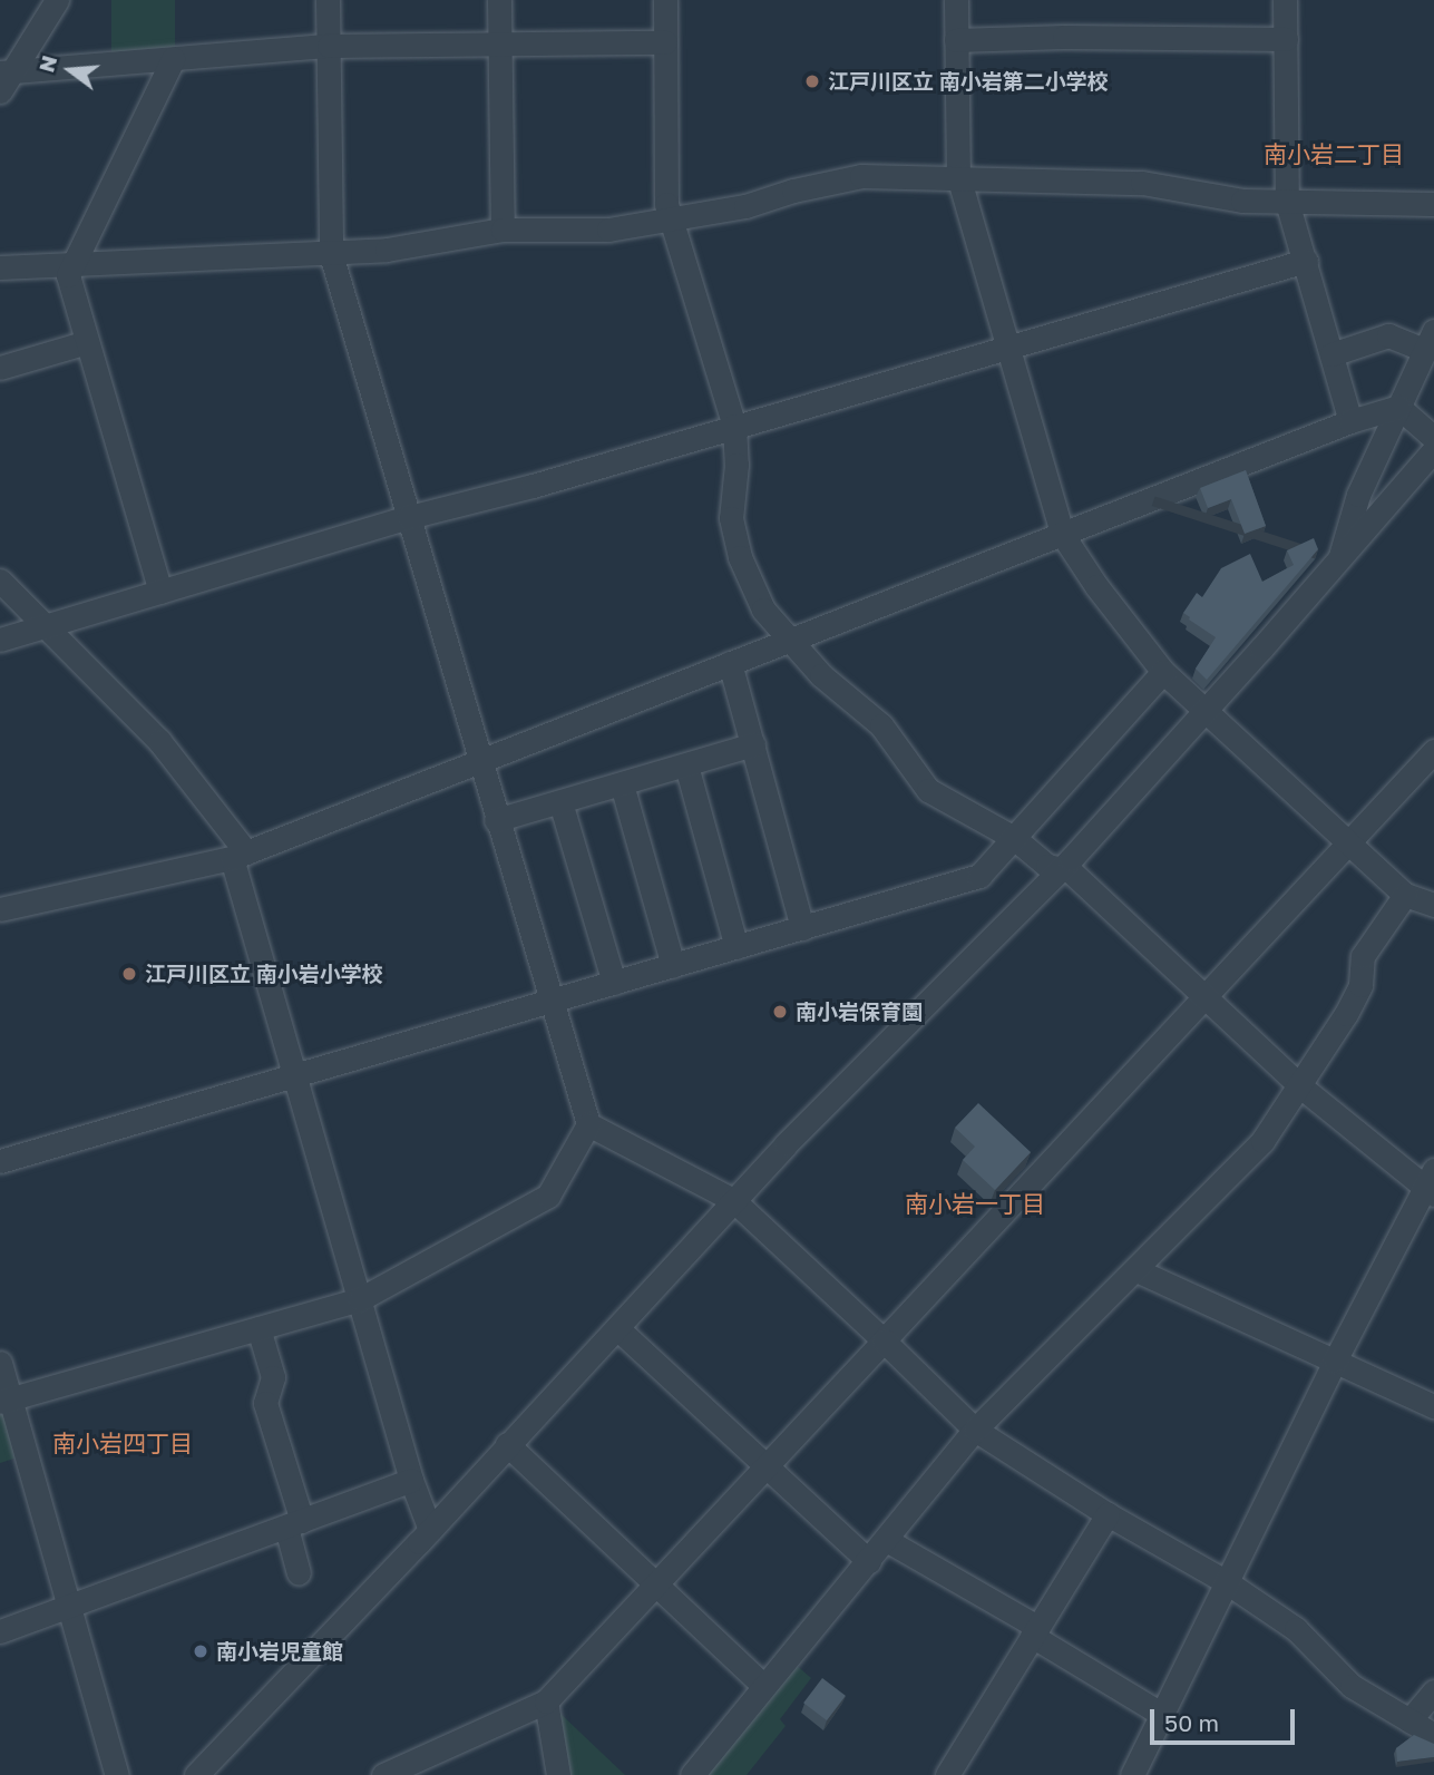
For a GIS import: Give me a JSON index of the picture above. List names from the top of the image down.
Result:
{
  "districts": ["南小岩二丁目", "南小岩一丁目", "南小岩四丁目"],
  "places": [
    "江戸川区立 南小岩第二小学校",
    "江戸川区立 南小岩小学校",
    "南小岩保育園",
    "南小岩児童館"
  ],
  "scale_bar": "50 m",
  "north": "left"
}
